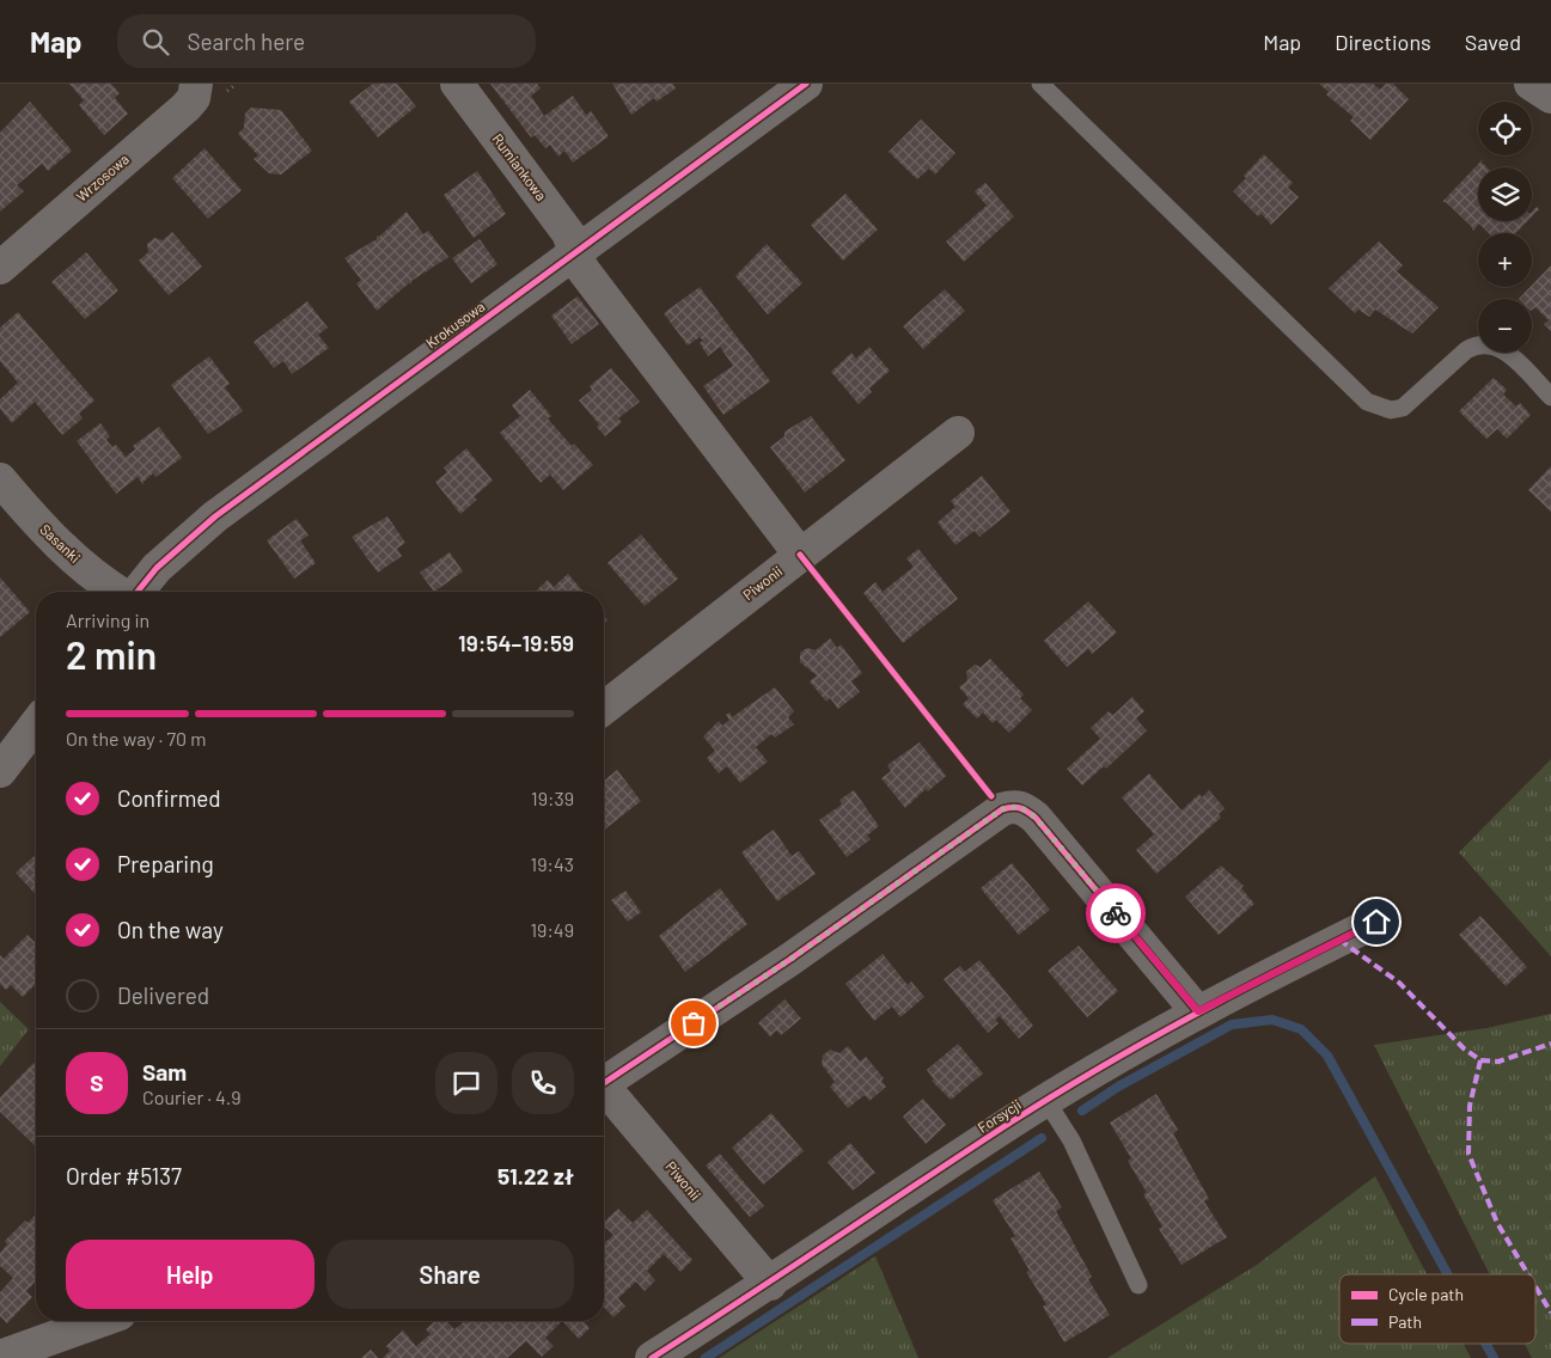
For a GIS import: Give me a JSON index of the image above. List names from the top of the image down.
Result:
{
  "streets": {
    "street": [
      "Rumiankowa",
      "Wrzosowa",
      "Krokusowa",
      "Sasanki",
      "Piwonii",
      "Forsycji"
    ]
  },
  "crossings": [
    ["Rumiankowa", "Krokusowa"],
    ["Rumiankowa", "Piwonii"],
    ["Piwonii", "Forsycji"]
  ],
  "legend": ["Cycle path", "Path"],
  "page": {
    "header": "Map",
    "search": "Search here",
    "nav": ["Map", "Directions", "Saved"],
    "map_buttons": ["+", "−"],
    "heading": ["2 min", "Arriving in", "19:54–19:59"],
    "panel": [
      "Sam",
      "Courier · 4.9",
      "Order #5137",
      "51.22 zł"
    ],
    "bar": "On the way · 70 m",
    "list": [
      ["Confirmed", "19:39"],
      ["Preparing", "19:43"],
      ["On the way", "19:49"],
      "Delivered"
    ],
    "round": "S",
    "buttons": ["Help", "Share"]
  }
}
